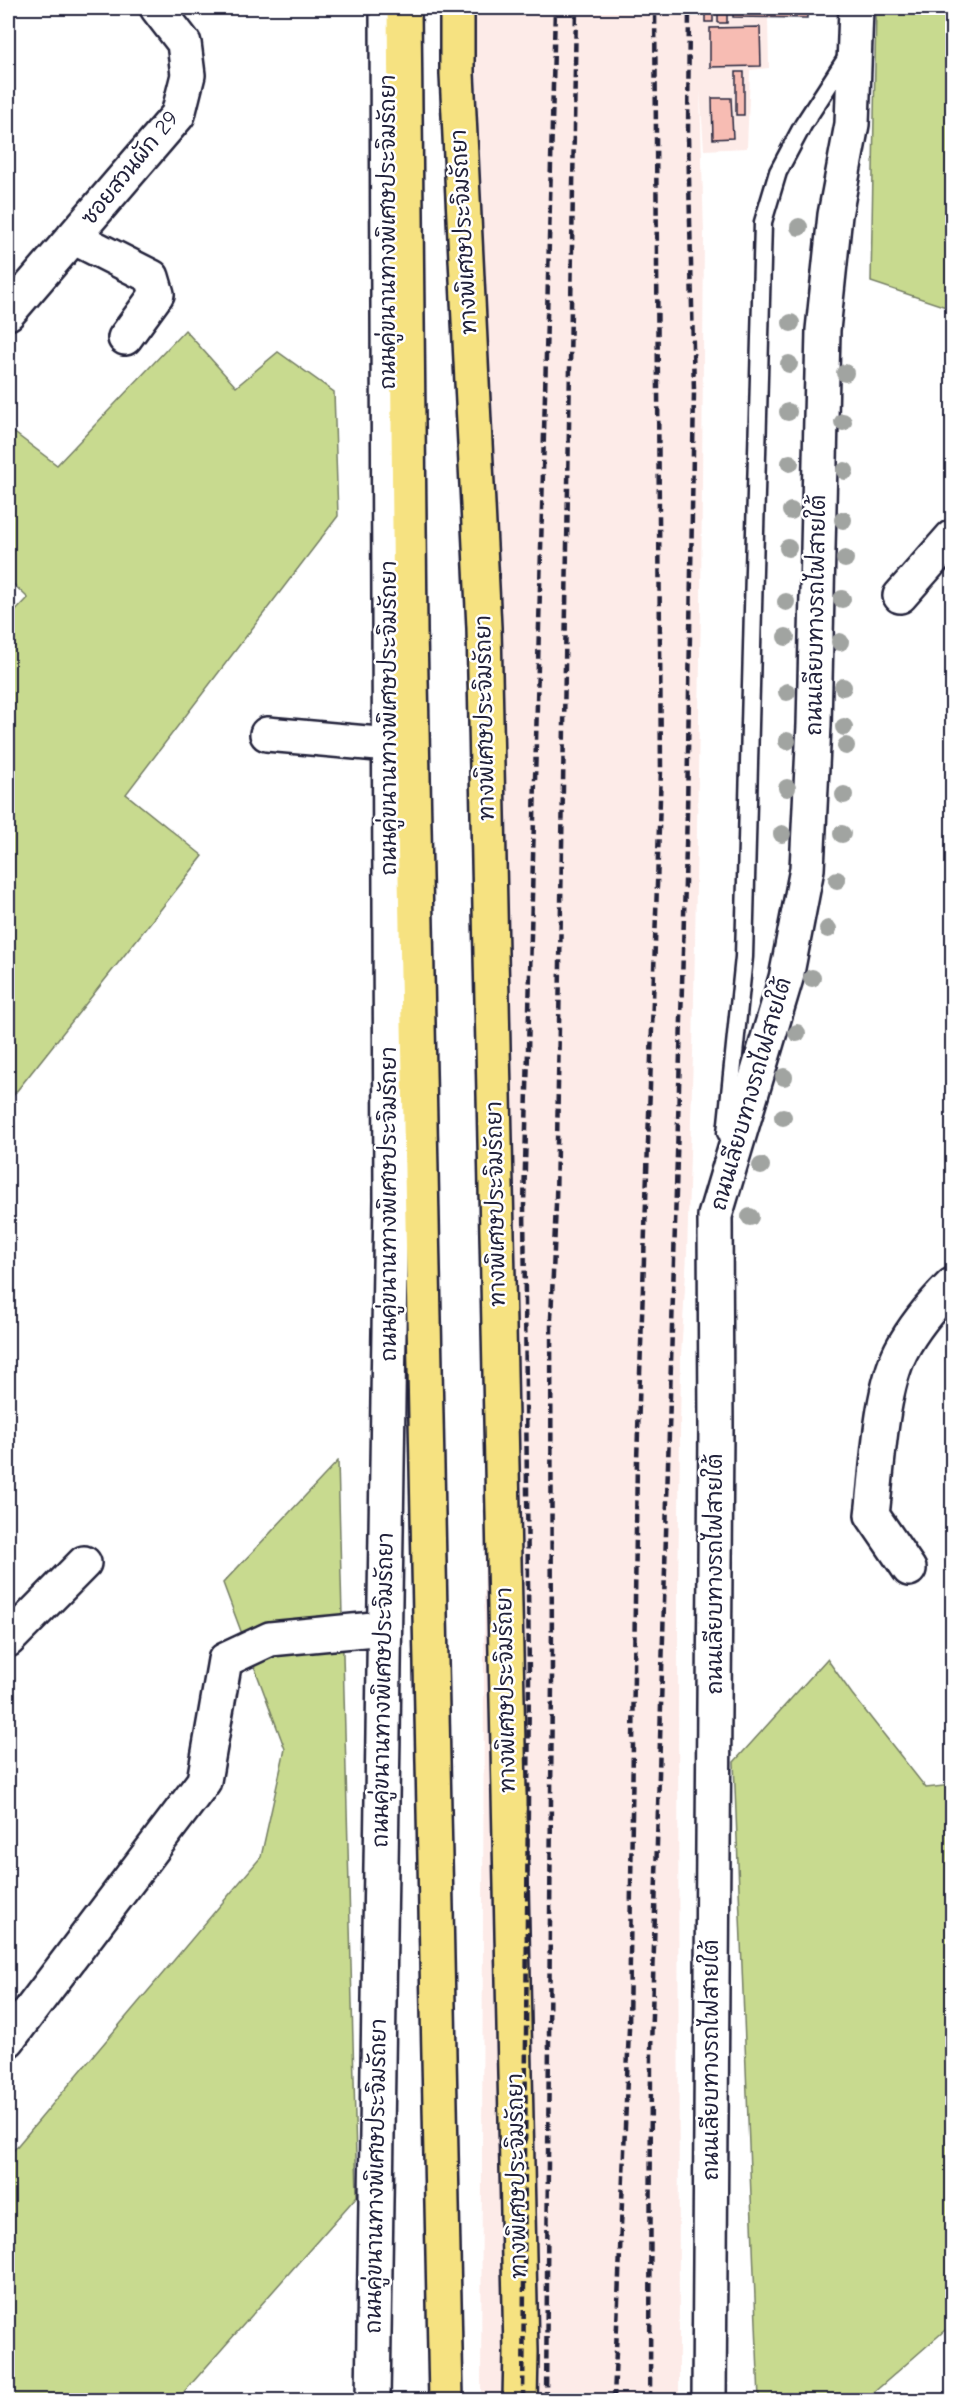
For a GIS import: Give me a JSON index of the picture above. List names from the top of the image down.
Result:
{
  "streets": {
    "highway": ["ทางพิเศษประจิมรัถยา"],
    "main road": ["ซอยสวนผัก 29", "ถนนคู่ขนานทางพิเศษประจิมรัถยา", "ถนนเลียบทางรถไฟสายใต้"]
  }
}
